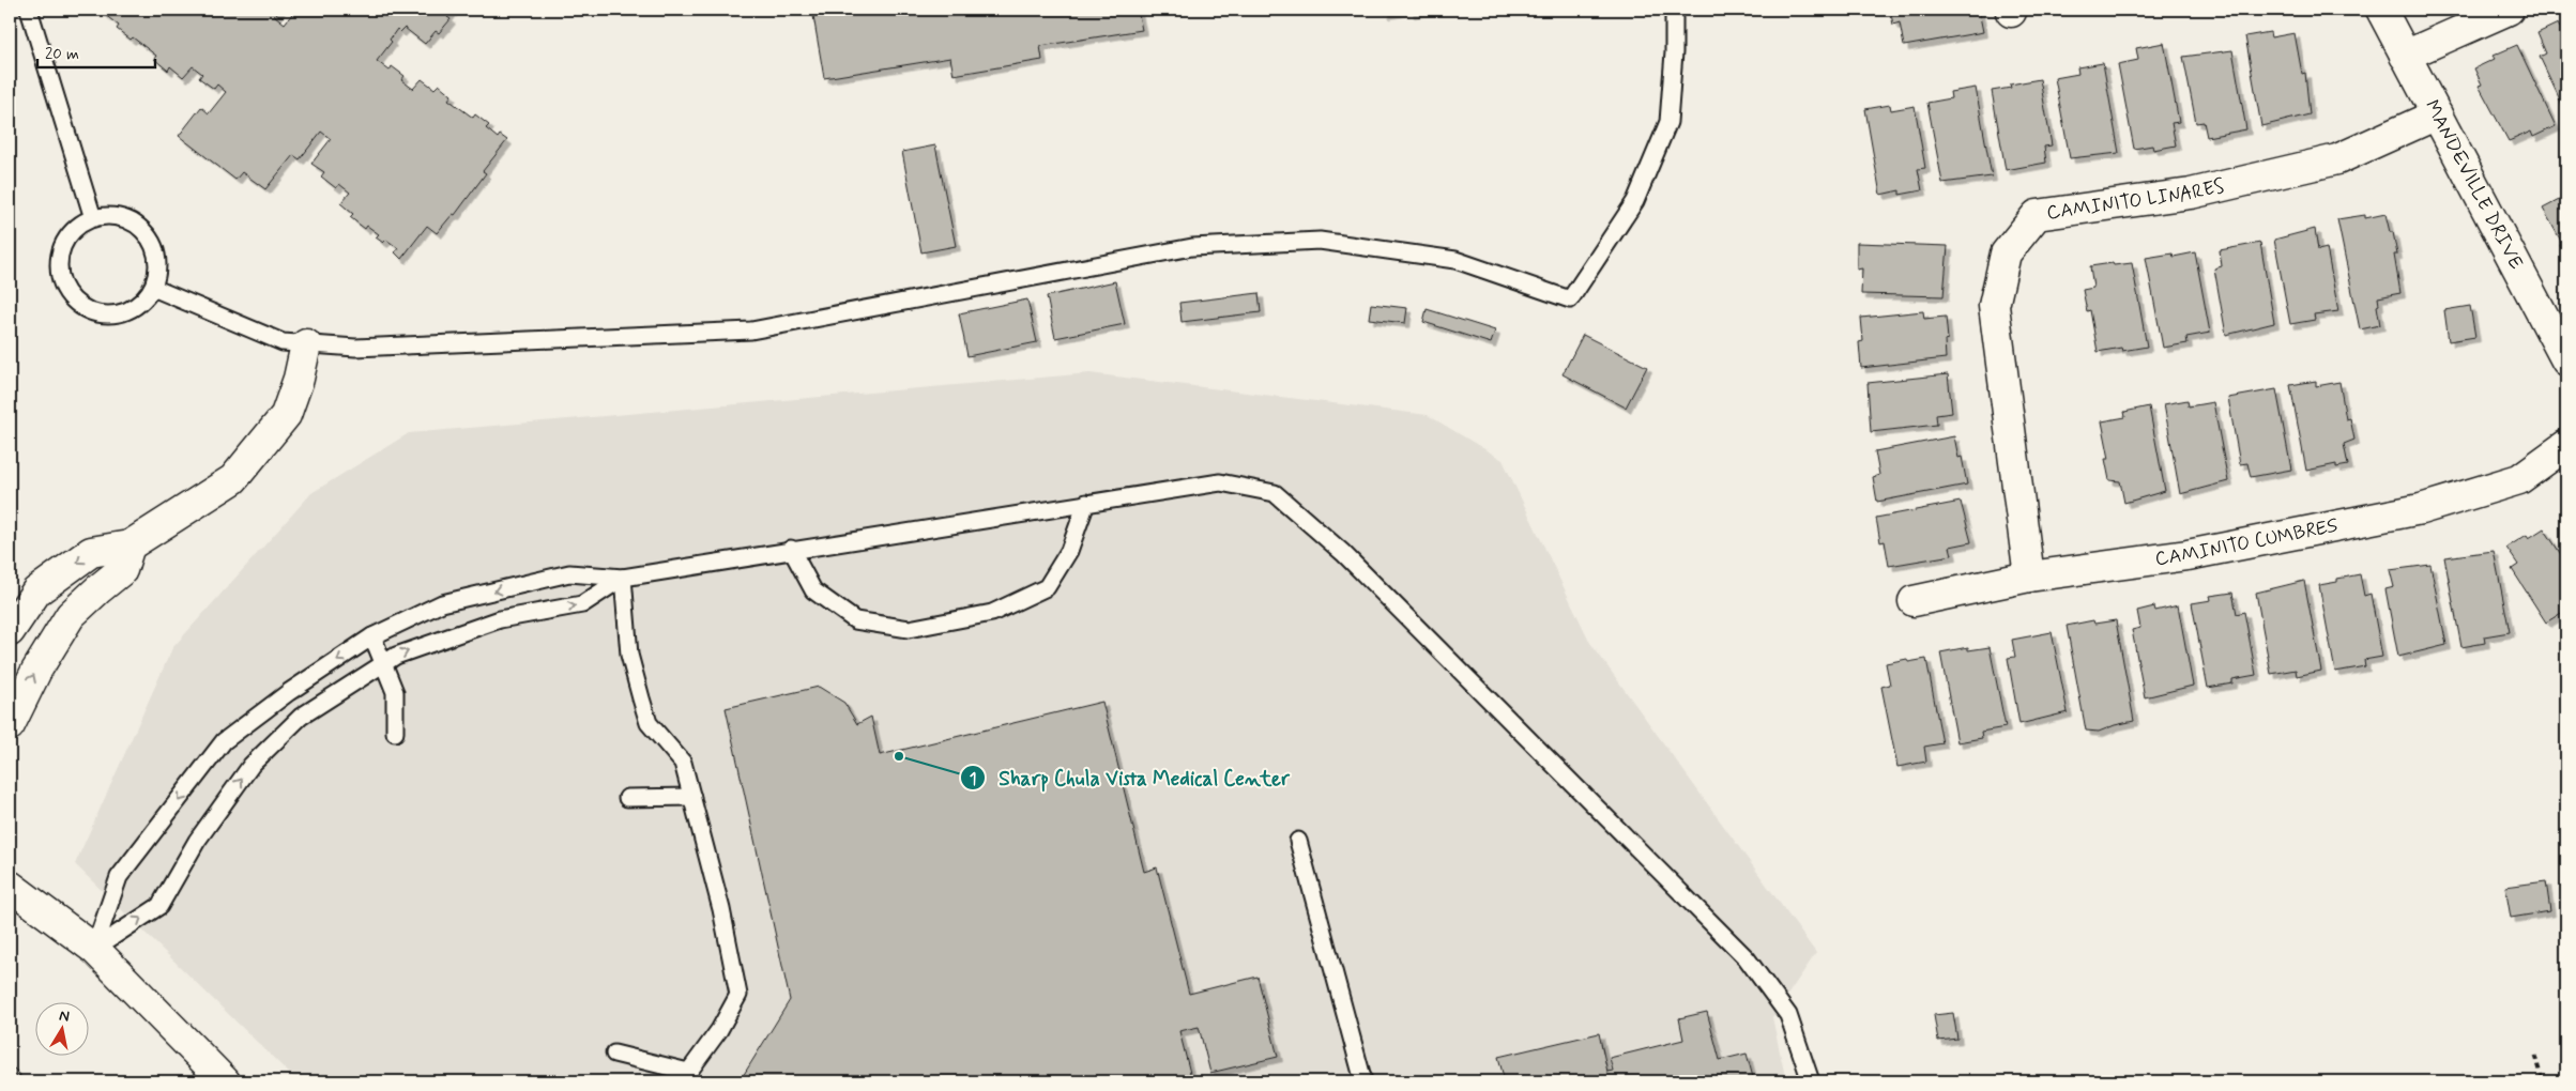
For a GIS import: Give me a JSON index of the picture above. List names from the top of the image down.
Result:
{
  "streets": {
    "street": ["MANDEVILLE DRIVE", "CAMINITO LINARES", "CAMINITO CUMBRES"]
  },
  "crossings": [
    ["MANDEVILLE DRIVE", "CAMINITO LINARES"],
    ["CAMINITO LINARES", "CAMINITO CUMBRES"]
  ],
  "places": ["Sharp Chula Vista Medical Center"],
  "scale_bar": "20 m",
  "north": "top"
}
